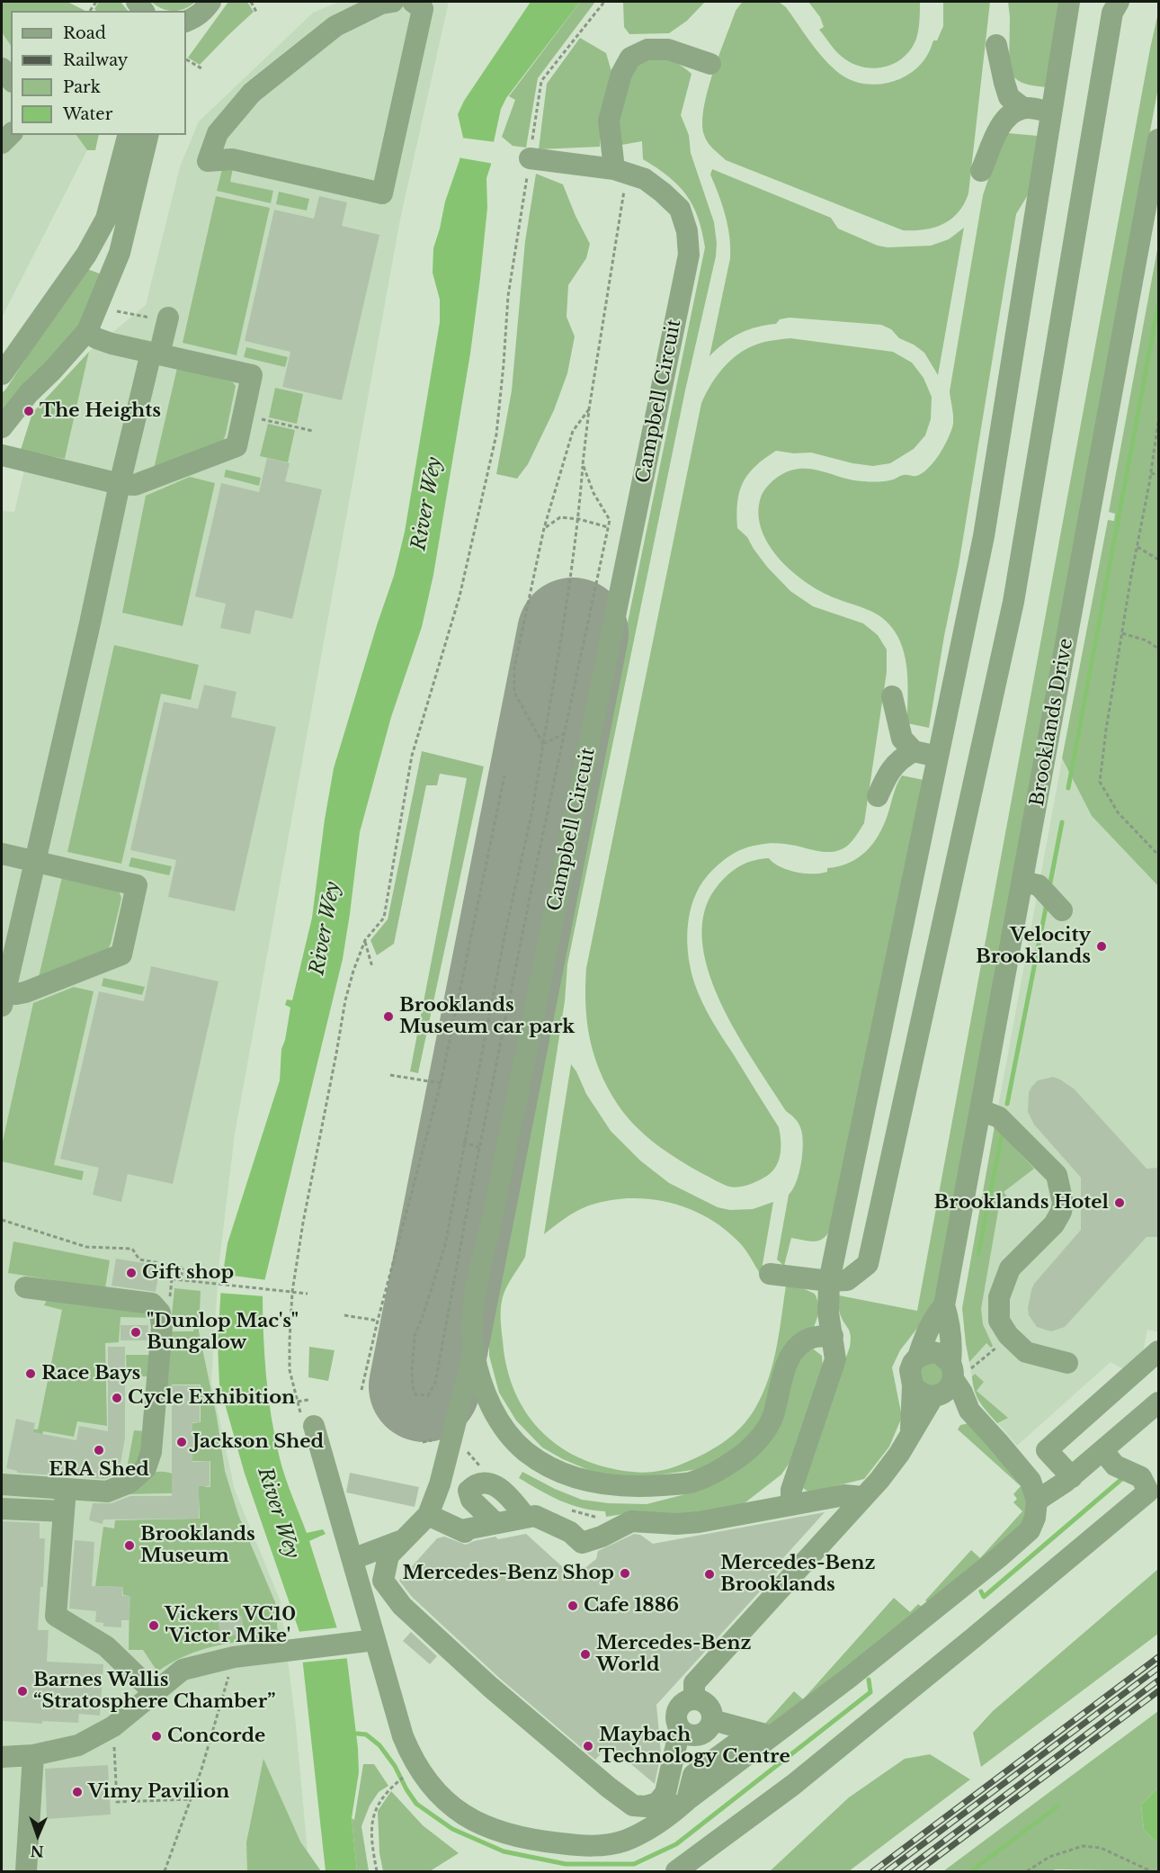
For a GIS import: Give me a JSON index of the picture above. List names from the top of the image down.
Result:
{
  "streets": {
    "street": ["Campbell Circuit", "Brooklands Drive"]
  },
  "water": ["River Wey"],
  "places": [
    "The Heights",
    "Velocity Brooklands",
    "Brooklands Museum car park",
    "Brooklands Hotel",
    "Gift shop",
    "\"Dunlop Mac's\" Bungalow",
    "Race Bays",
    "Cycle Exhibition",
    "Jackson Shed",
    "ERA Shed",
    "Brooklands Museum",
    "Mercedes-Benz Shop",
    "Mercedes-Benz Brooklands",
    "Cafe 1886",
    "Vickers VC10 'Victor Mike'",
    "Mercedes-Benz World",
    "Barnes Wallis “Stratosphere Chamber”",
    "Concorde",
    "Maybach Technology Centre",
    "Vimy Pavilion"
  ],
  "legend": [
    "Road",
    "Railway",
    "Park",
    "Water"
  ],
  "north": "bottom"
}
